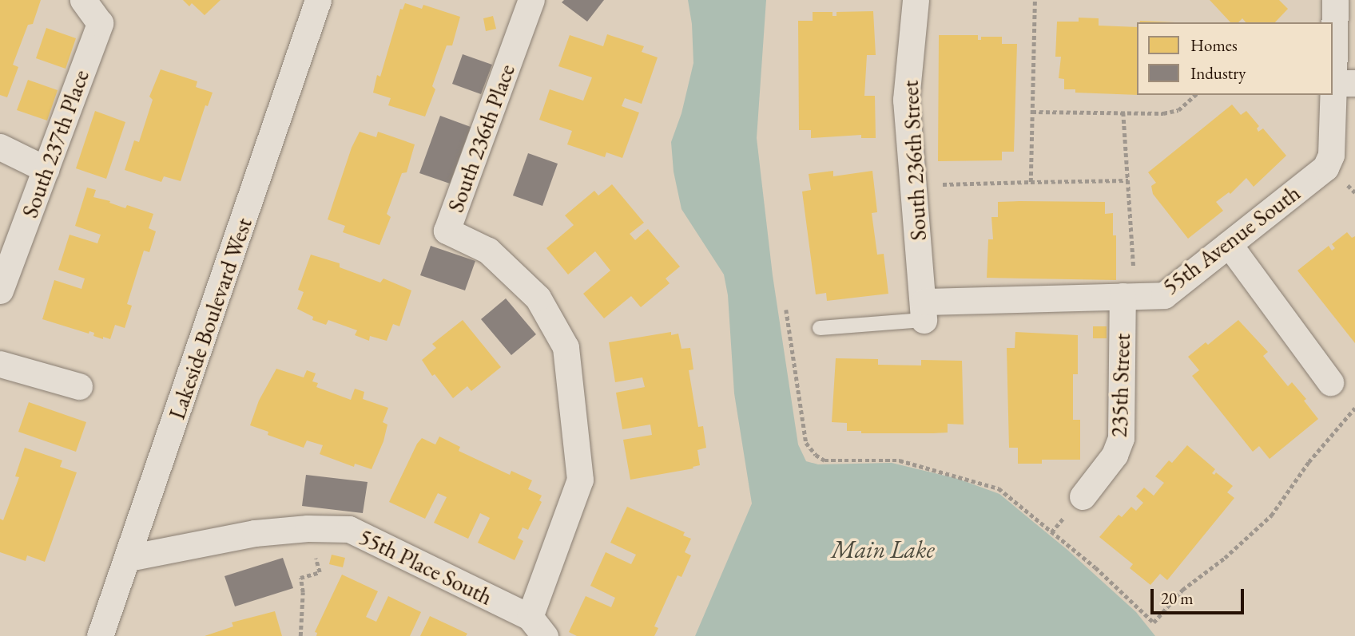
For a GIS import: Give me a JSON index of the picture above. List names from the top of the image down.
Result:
{
  "streets": {
    "street": [
      "South 236th Place",
      "South 237th Place",
      "South 236th Street",
      "55th Avenue South",
      "Lakeside Boulevard West",
      "235th Street",
      "55th Place South"
    ]
  },
  "crossings": [
    ["South 236th Place", "55th Place South"],
    ["South 236th Street", "55th Avenue South"],
    ["55th Avenue South", "235th Street"],
    ["Lakeside Boulevard West", "55th Place South"]
  ],
  "water": ["Main Lake"],
  "legend": ["Homes", "Industry"],
  "scale_bar": "20 m"
}
